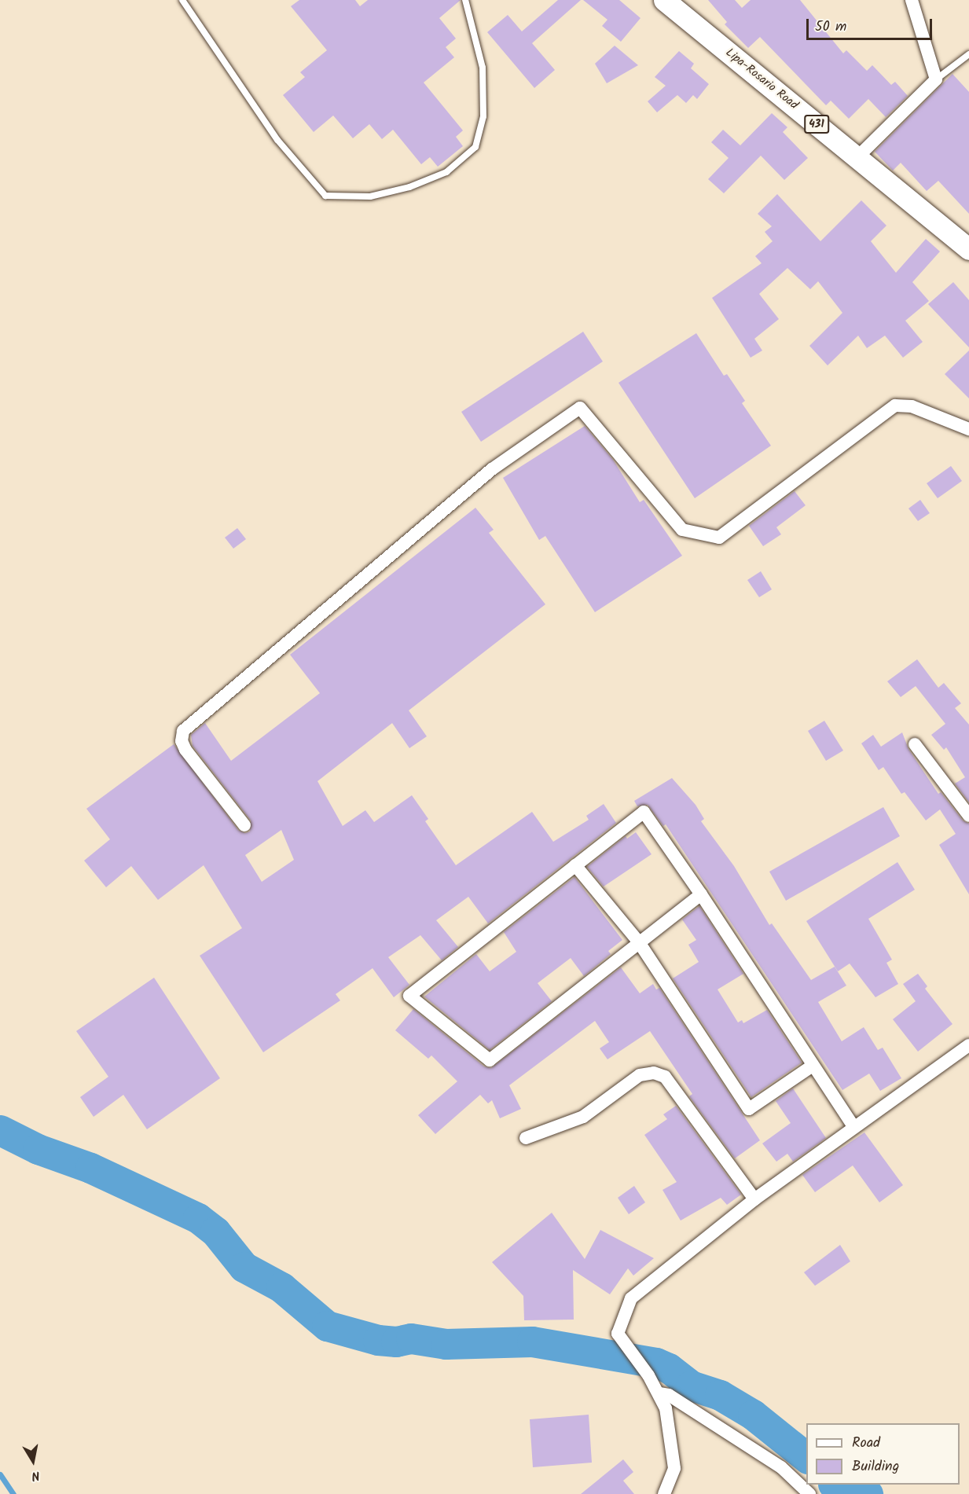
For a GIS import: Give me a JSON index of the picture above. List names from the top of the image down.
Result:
{
  "streets": {
    "main road": ["Lipa-Rosario Road", "431"]
  },
  "legend": ["Road", "Building"],
  "scale_bar": "50 m",
  "north": "bottom"
}
